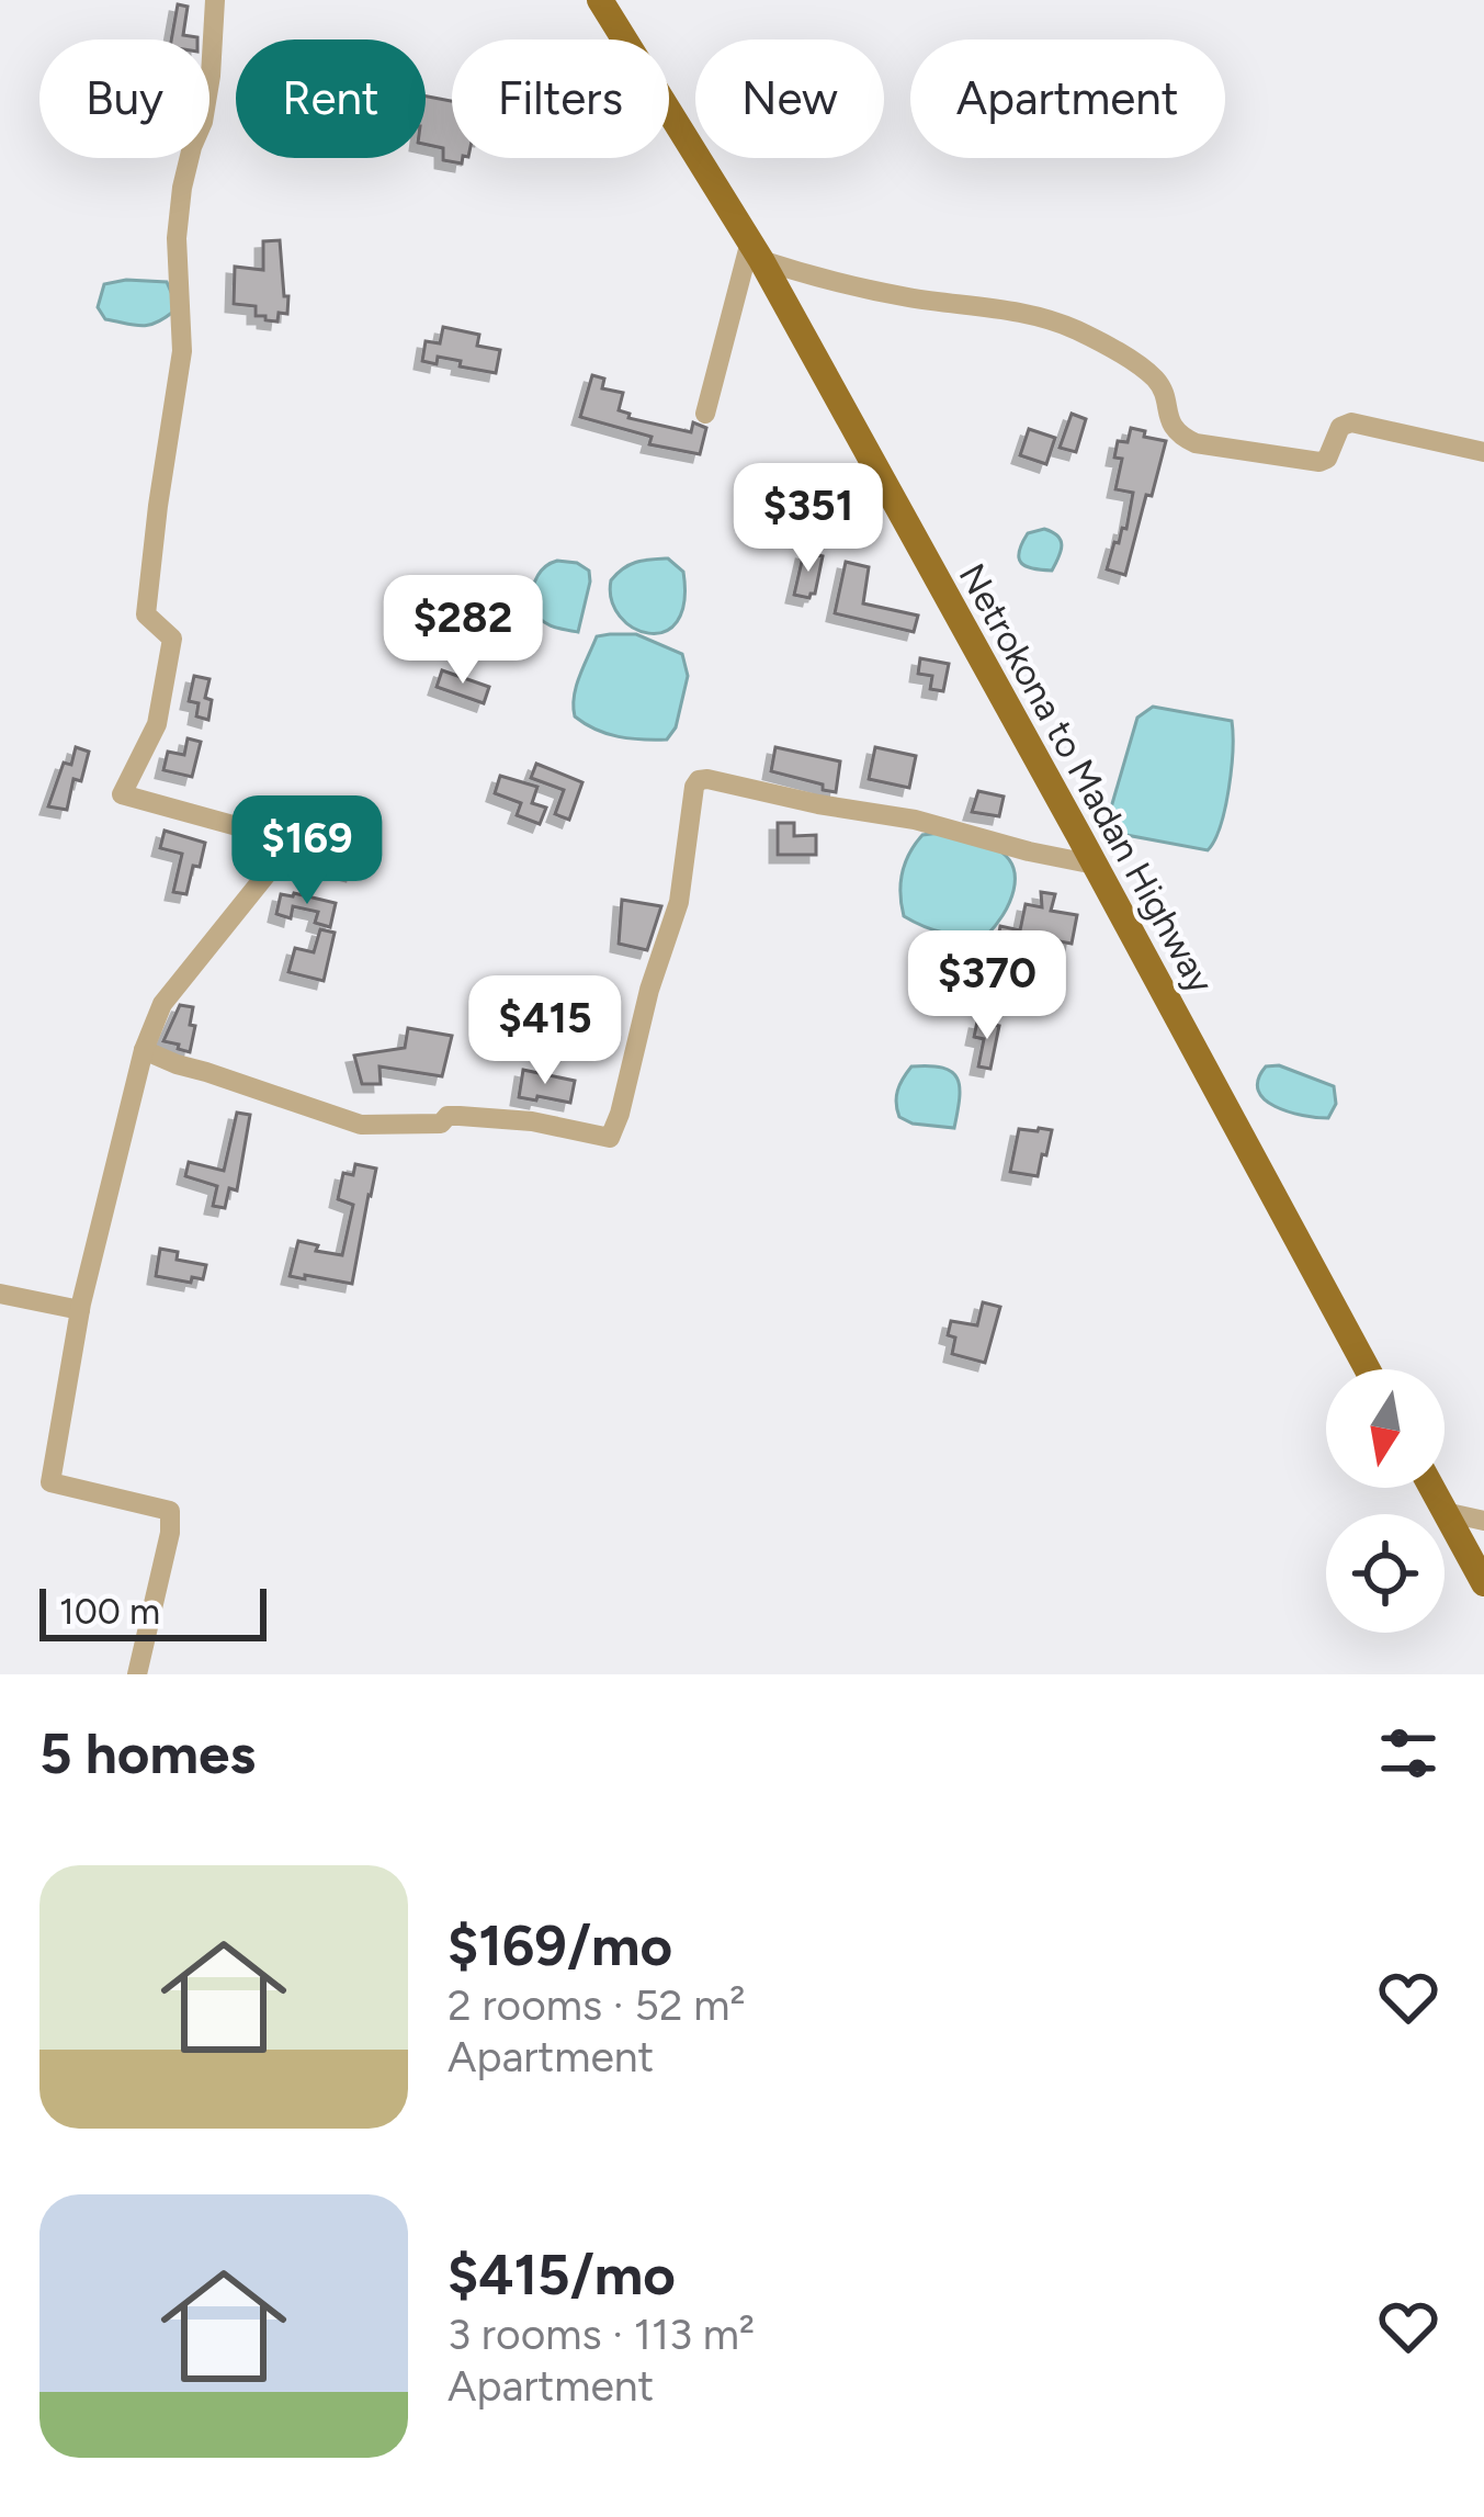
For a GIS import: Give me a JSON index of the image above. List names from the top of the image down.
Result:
{
  "streets": {
    "main road": ["Netrokona to Madan Highway"]
  },
  "scale_bar": "100 m",
  "north": "bottom",
  "page": {
    "chip": [
      "Buy",
      "Rent",
      "Filters",
      "New",
      "Apartment"
    ],
    "price": [
      "$351",
      "$282",
      "$169",
      "$370",
      "$415"
    ],
    "scale": "100 m",
    "heading": "5 homes",
    "list": [
      {
        "name": "$169/mo",
        "note": "2 rooms · 52 m² · Apartment"
      },
      {
        "name": "$415/mo",
        "note": "3 rooms · 113 m² · Apartment"
      }
    ]
  }
}
